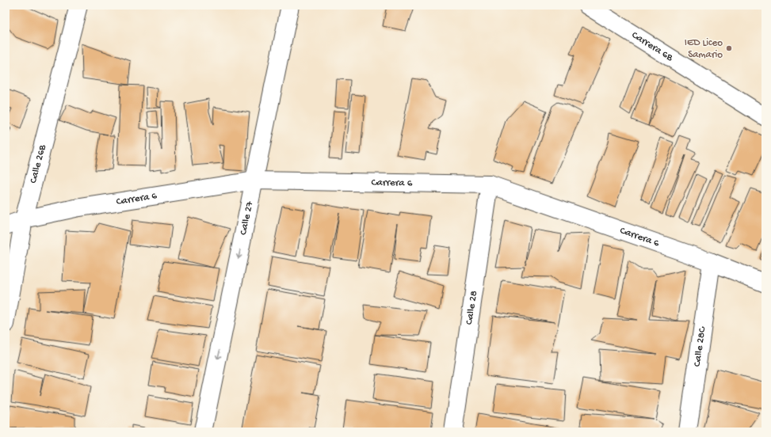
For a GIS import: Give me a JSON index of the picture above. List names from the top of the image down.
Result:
{
  "streets": {
    "street": [
      "Carrera 6B",
      "Calle 26B",
      "Carrera 6",
      "Calle 27",
      "Calle 28",
      "Calle 28C"
    ]
  },
  "crossings": [
    ["Calle 26B", "Carrera 6"],
    ["Carrera 6", "Calle 27"],
    ["Carrera 6", "Calle 28"],
    ["Carrera 6", "Calle 28C"]
  ],
  "one_way": ["Calle 27"],
  "places": ["IED Liceo Samario"]
}
